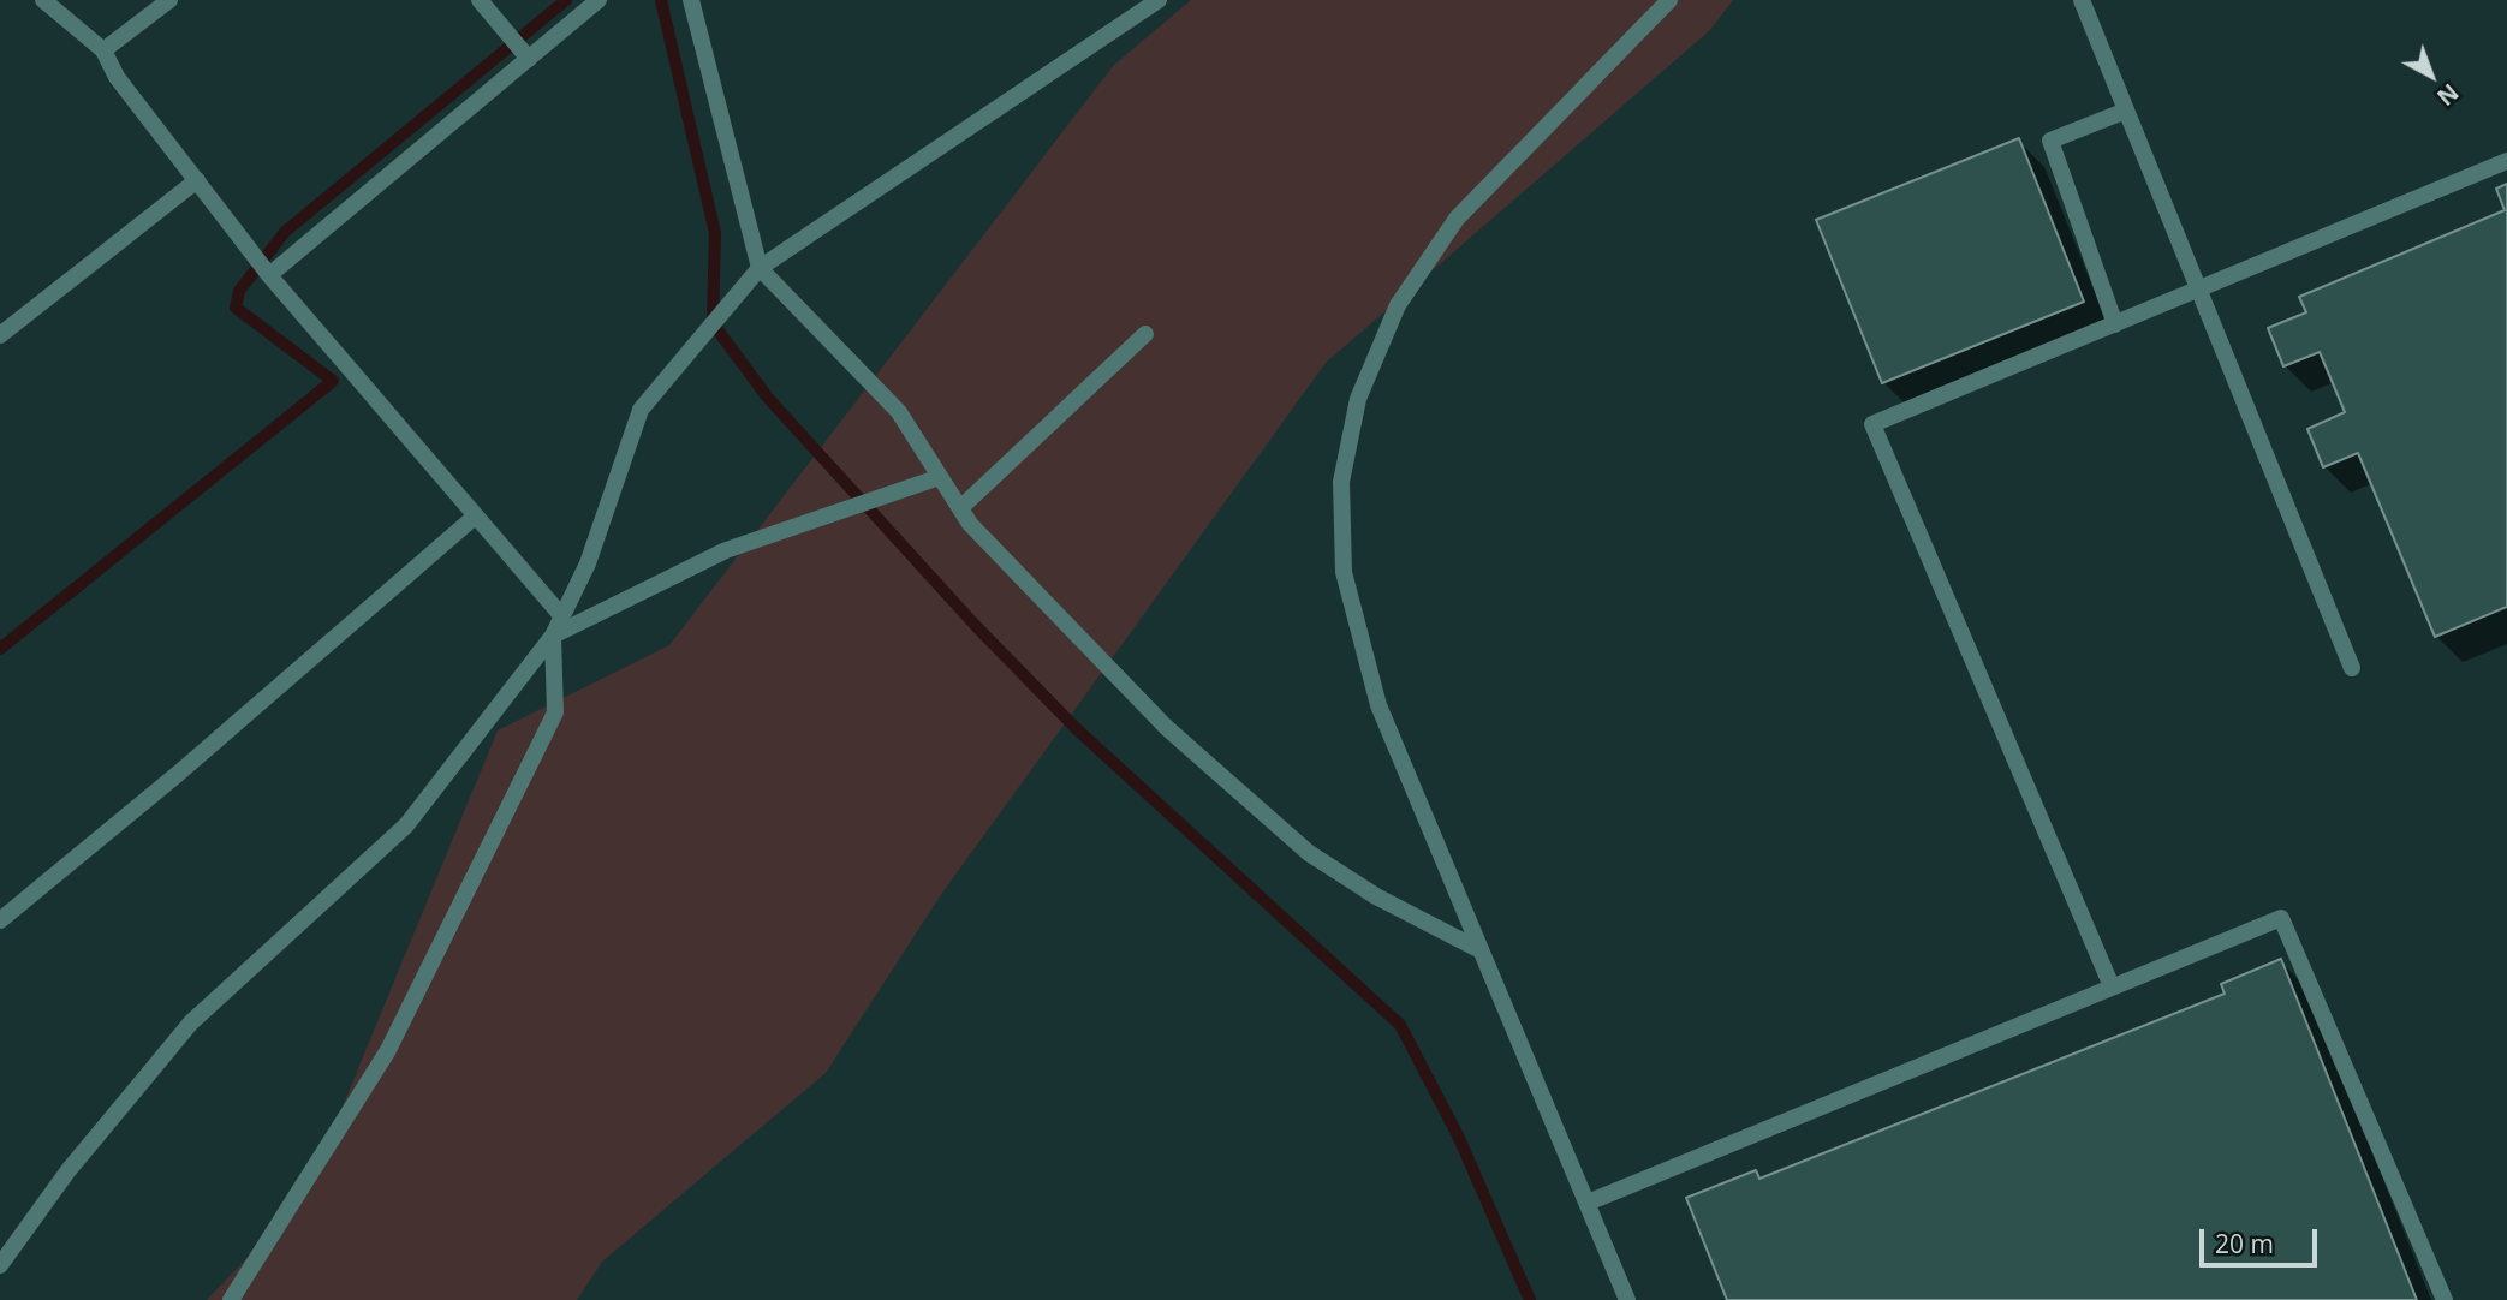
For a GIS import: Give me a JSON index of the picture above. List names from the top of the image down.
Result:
{
  "scale_bar": "20 m",
  "north": "bottom right"
}
